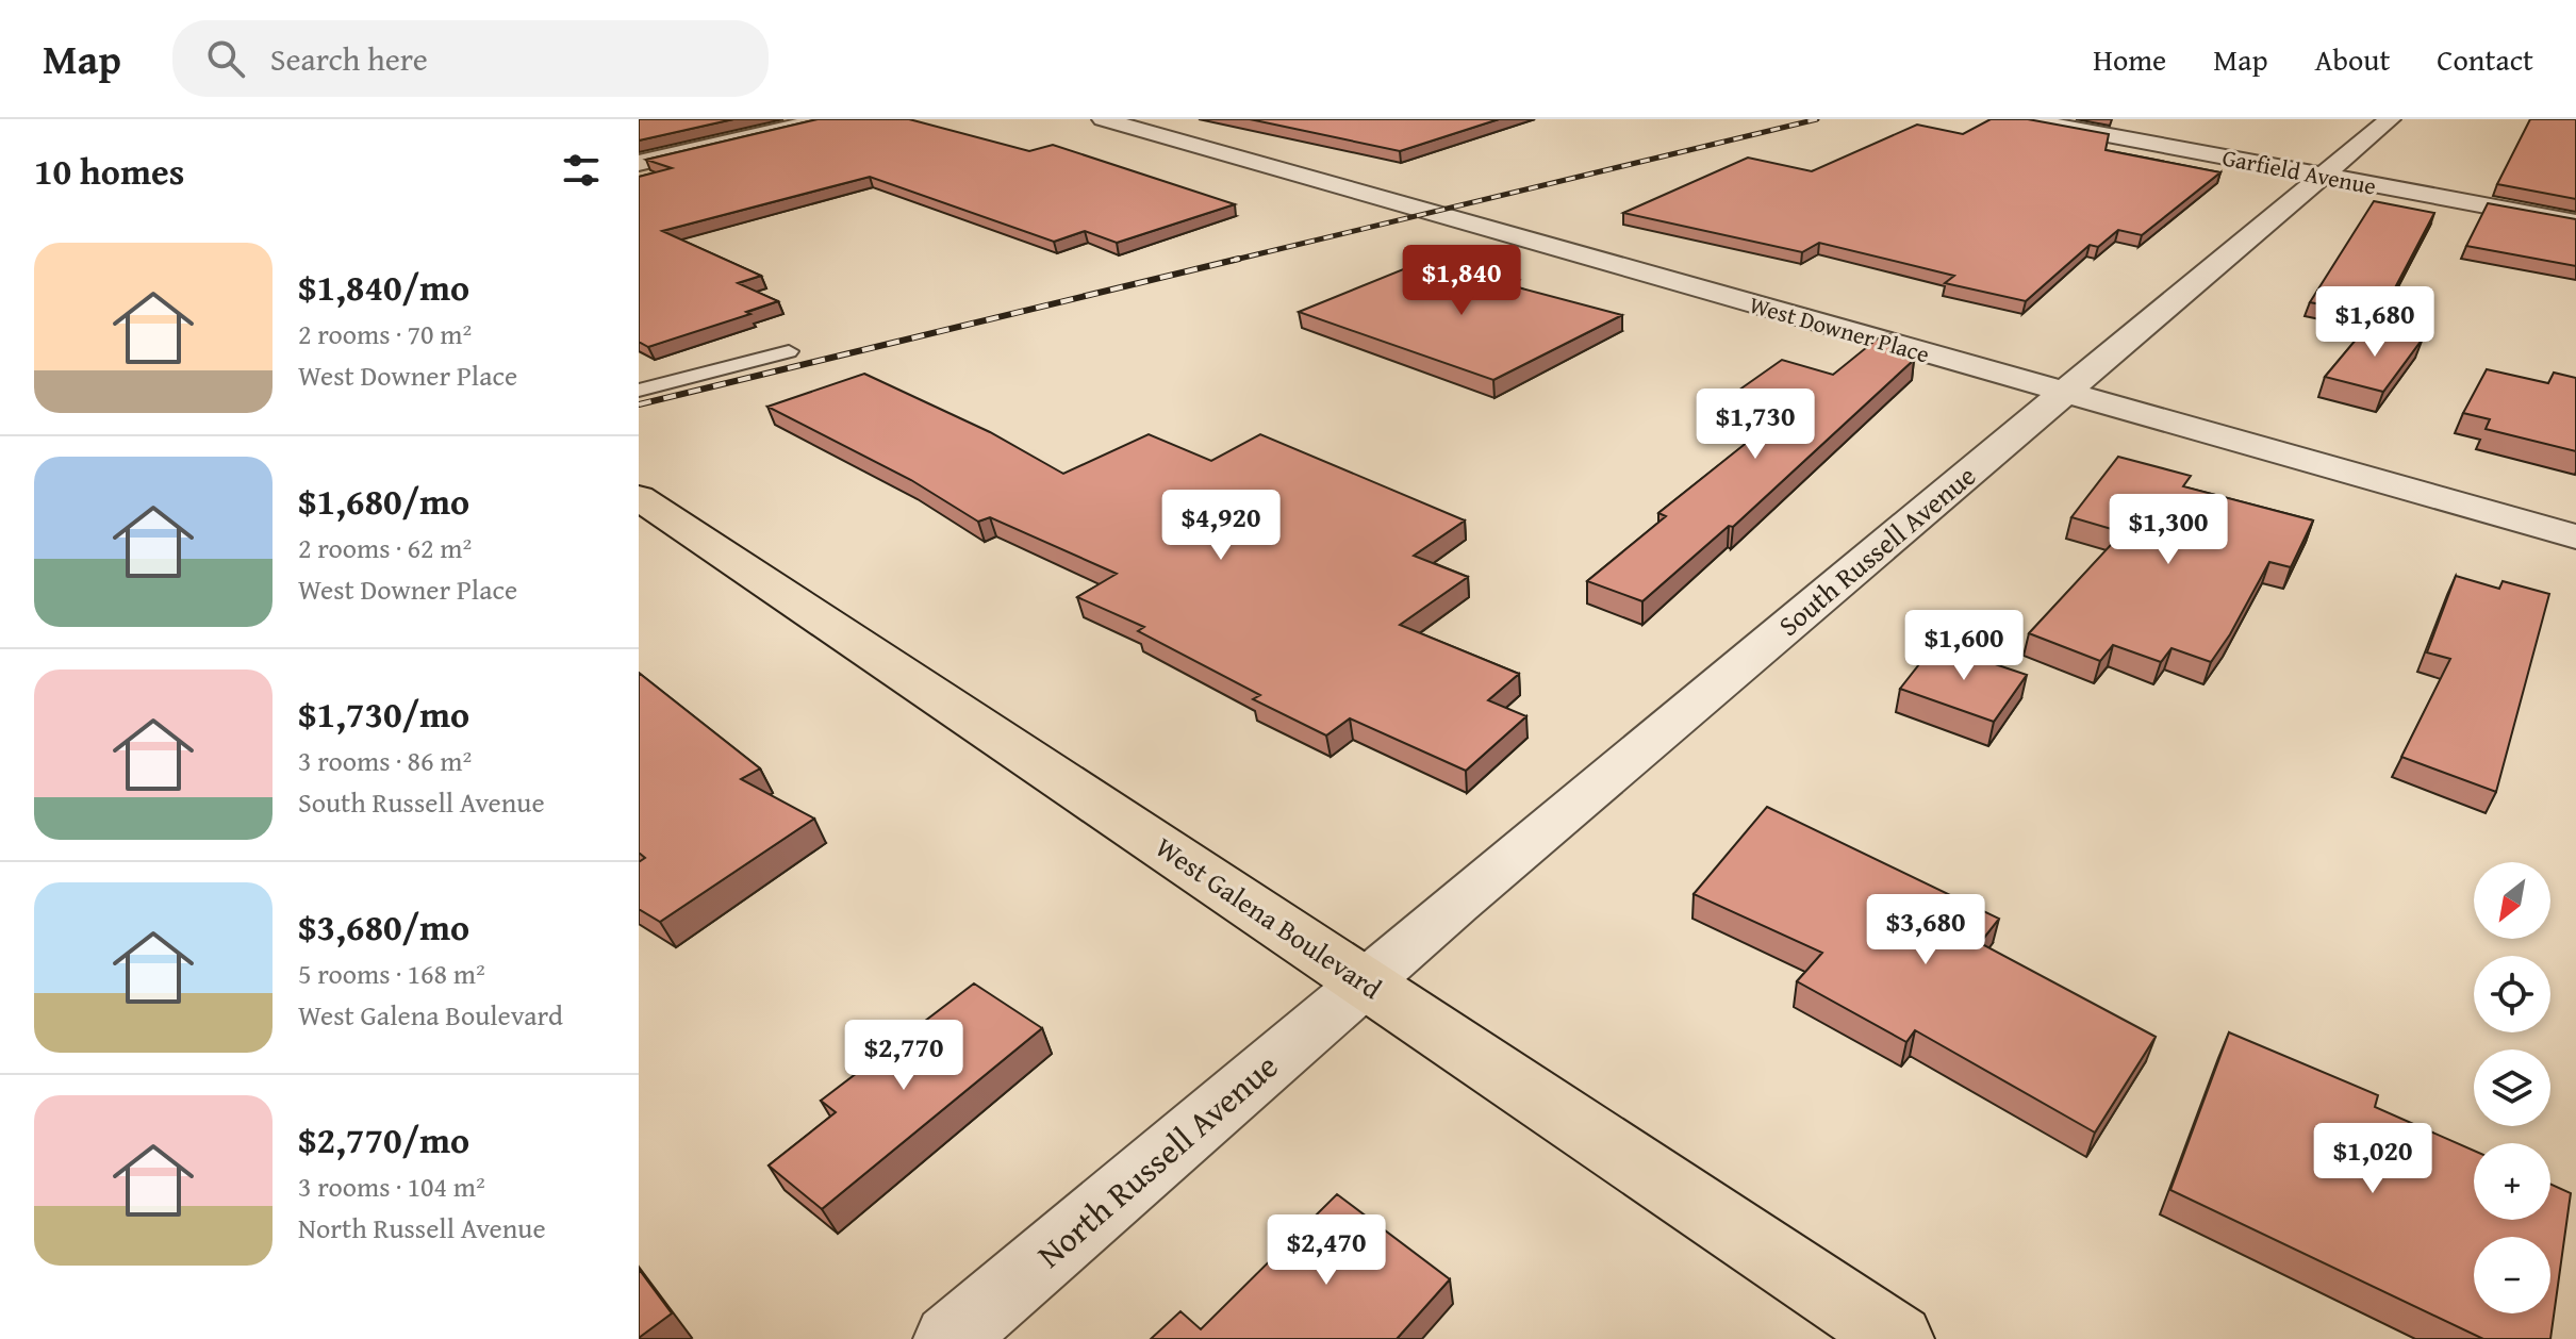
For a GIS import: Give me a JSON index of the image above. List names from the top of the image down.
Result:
{
  "streets": {
    "main road": ["West Galena Boulevard"],
    "street": [
      "Garfield Avenue",
      "West Downer Place",
      "South Russell Avenue",
      "North Russell Avenue"
    ]
  },
  "crossings": [
    ["Garfield Avenue", "South Russell Avenue"],
    ["West Downer Place", "South Russell Avenue"],
    ["South Russell Avenue", "West Galena Boulevard"],
    ["South Russell Avenue", "North Russell Avenue"],
    ["West Galena Boulevard", "North Russell Avenue"]
  ],
  "north": "bottom left",
  "page": {
    "header": "Map",
    "search": "Search here",
    "nav": [
      "Home",
      "Map",
      "About",
      "Contact"
    ],
    "heading": "10 homes",
    "list": [
      {
        "name": "$1,840/mo",
        "note": "2 rooms · 70 m² · West Downer Place"
      },
      {
        "name": "$1,680/mo",
        "note": "2 rooms · 62 m² · West Downer Place"
      },
      {
        "name": "$1,730/mo",
        "note": "3 rooms · 86 m² · South Russell Avenue"
      },
      {
        "name": "$3,680/mo",
        "note": "5 rooms · 168 m² · West Galena Boulevard"
      },
      {
        "name": "$2,770/mo",
        "note": "3 rooms · 104 m² · North Russell Avenue"
      }
    ],
    "price": [
      "$1,840",
      "$1,680",
      "$1,730",
      "$4,920",
      "$1,300",
      "$1,600",
      "$3,680",
      "$2,770",
      "$1,020",
      "$2,470"
    ],
    "map_buttons": ["+", "−"]
  }
}
